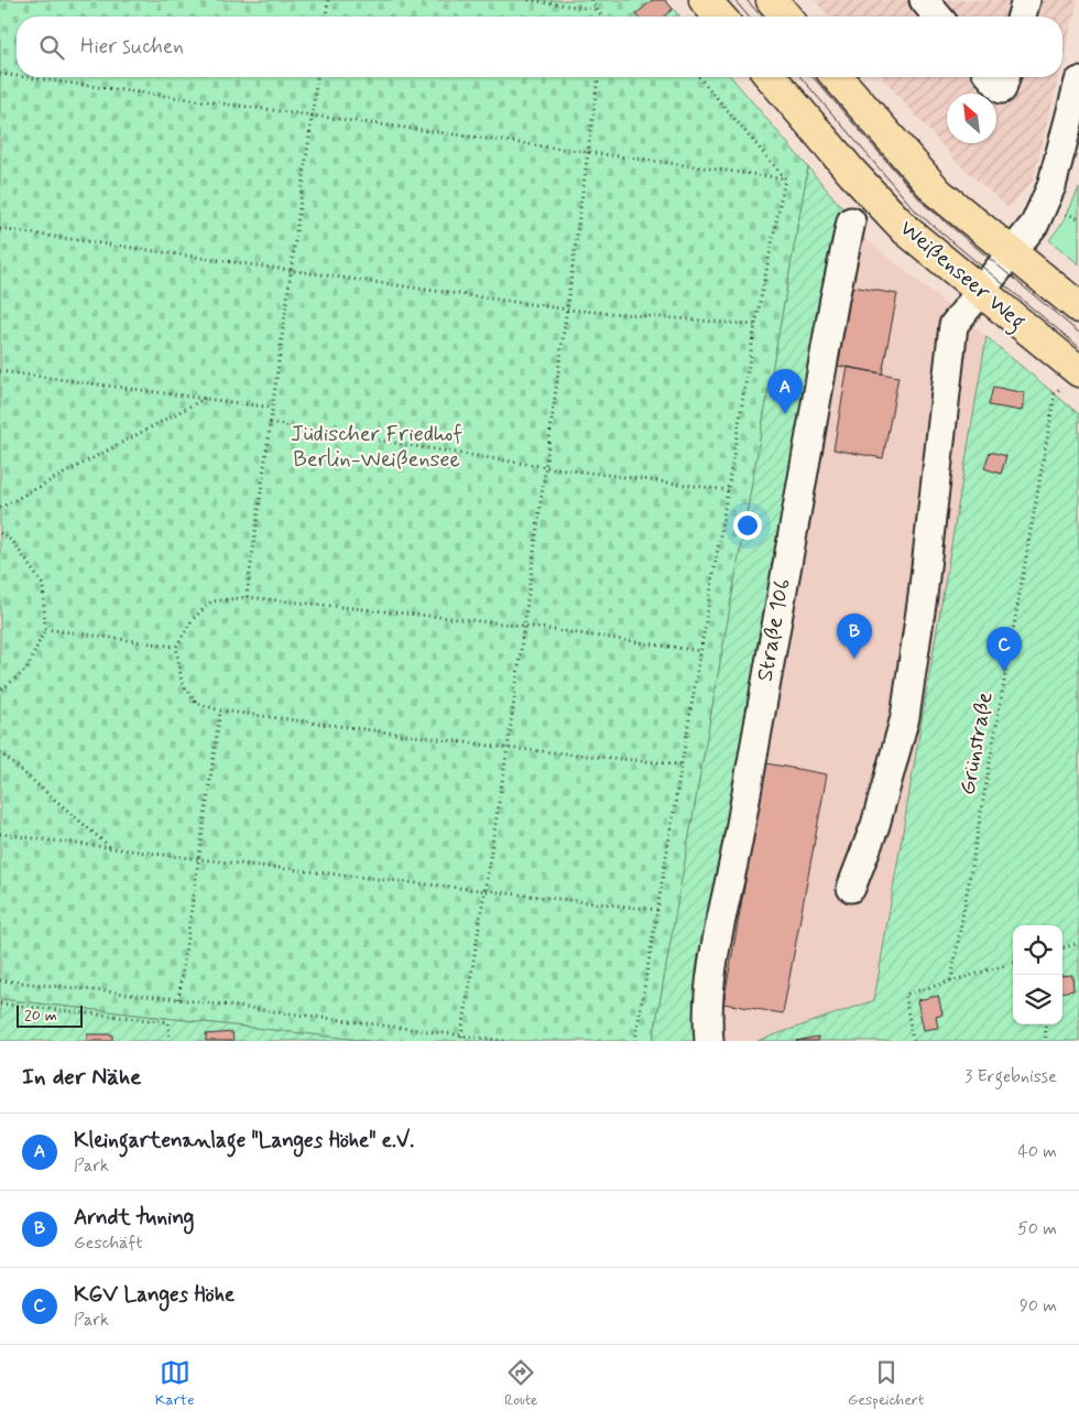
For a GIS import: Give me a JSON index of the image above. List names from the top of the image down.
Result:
{
  "streets": {
    "main road": ["Weißenseer Weg"],
    "street": ["Straße 106"],
    "path": ["Grünstraße"]
  },
  "crossings": [
    ["Weißenseer Weg", "Grünstraße"]
  ],
  "parks": ["Jüdischer Friedhof Berlin-Weißensee"],
  "scale_bar": "20 m",
  "north": "top left",
  "page": {
    "search": "Hier suchen",
    "pins": ["A", "B", "C"],
    "scale": "20 m",
    "heading": ["In der Nähe", "3 Ergebnisse"],
    "list": [
      {
        "mark": "A",
        "name": "Kleingartenanlage \"Langes Höhe\" e.V.",
        "note": "Park",
        "value": "40 m"
      },
      {
        "mark": "B",
        "name": "Arndt tuning",
        "note": "Geschäft",
        "value": "50 m"
      },
      {
        "mark": "C",
        "name": "KGV Langes Höhe",
        "note": "Park",
        "value": "90 m"
      }
    ],
    "nav": ["Karte", "Route", "Gespeichert"]
  }
}
